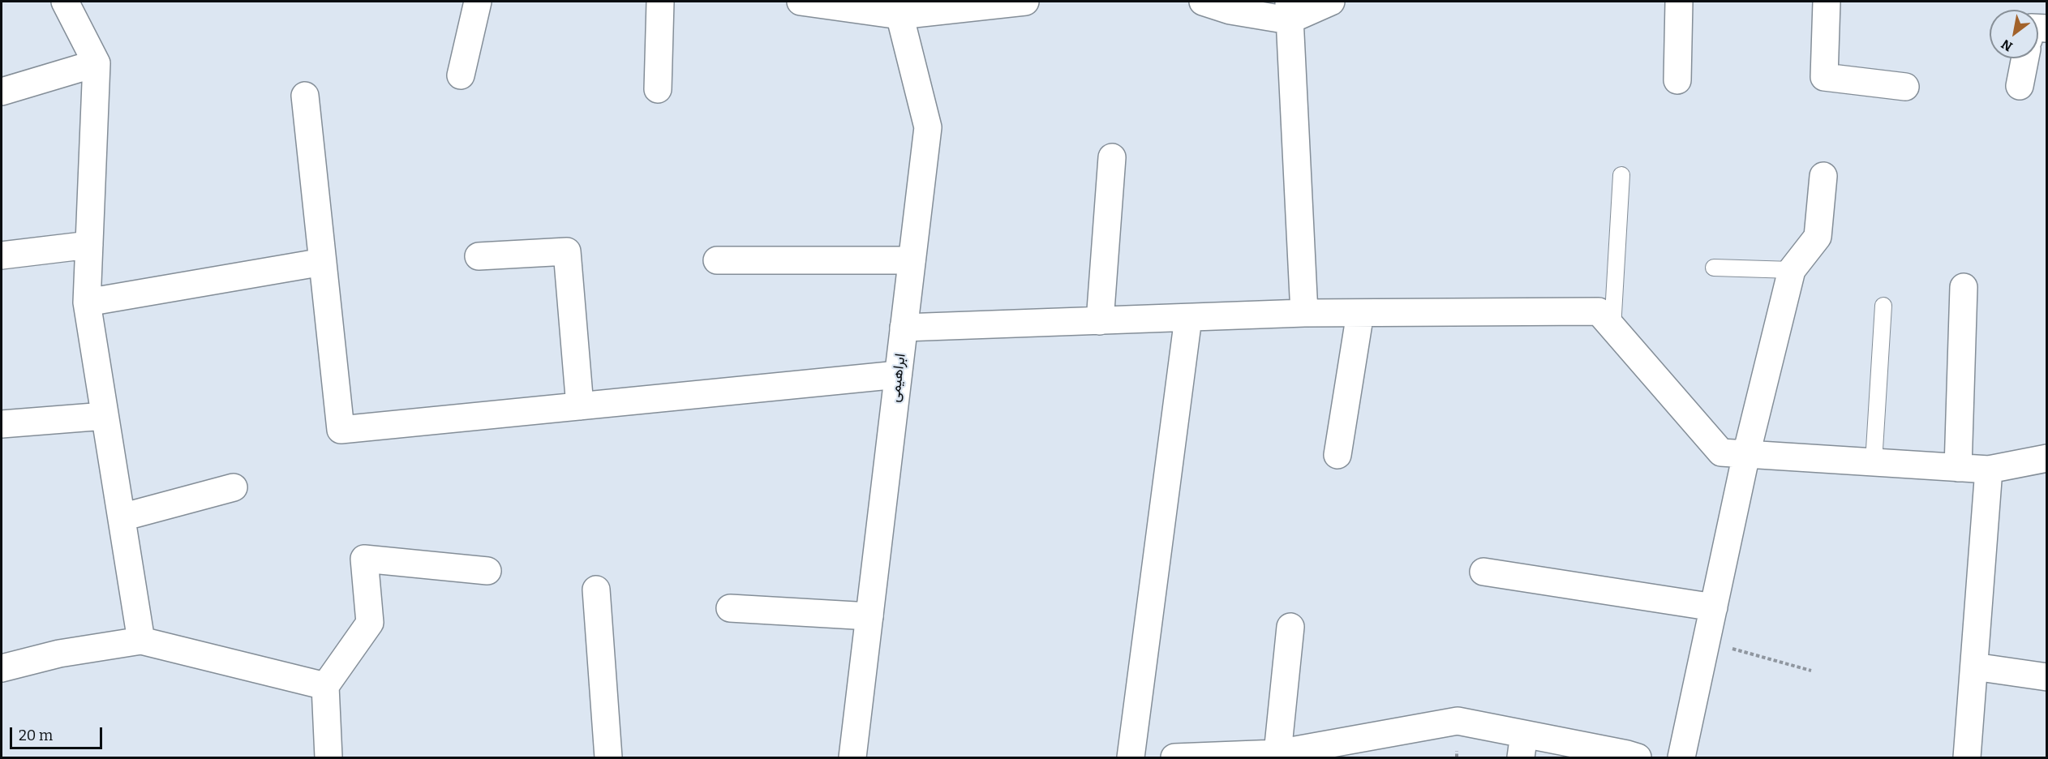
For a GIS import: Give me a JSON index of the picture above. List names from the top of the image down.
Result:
{
  "streets": {
    "street": ["ابراهیمی"]
  },
  "scale_bar": "20 m",
  "north": "bottom left"
}
